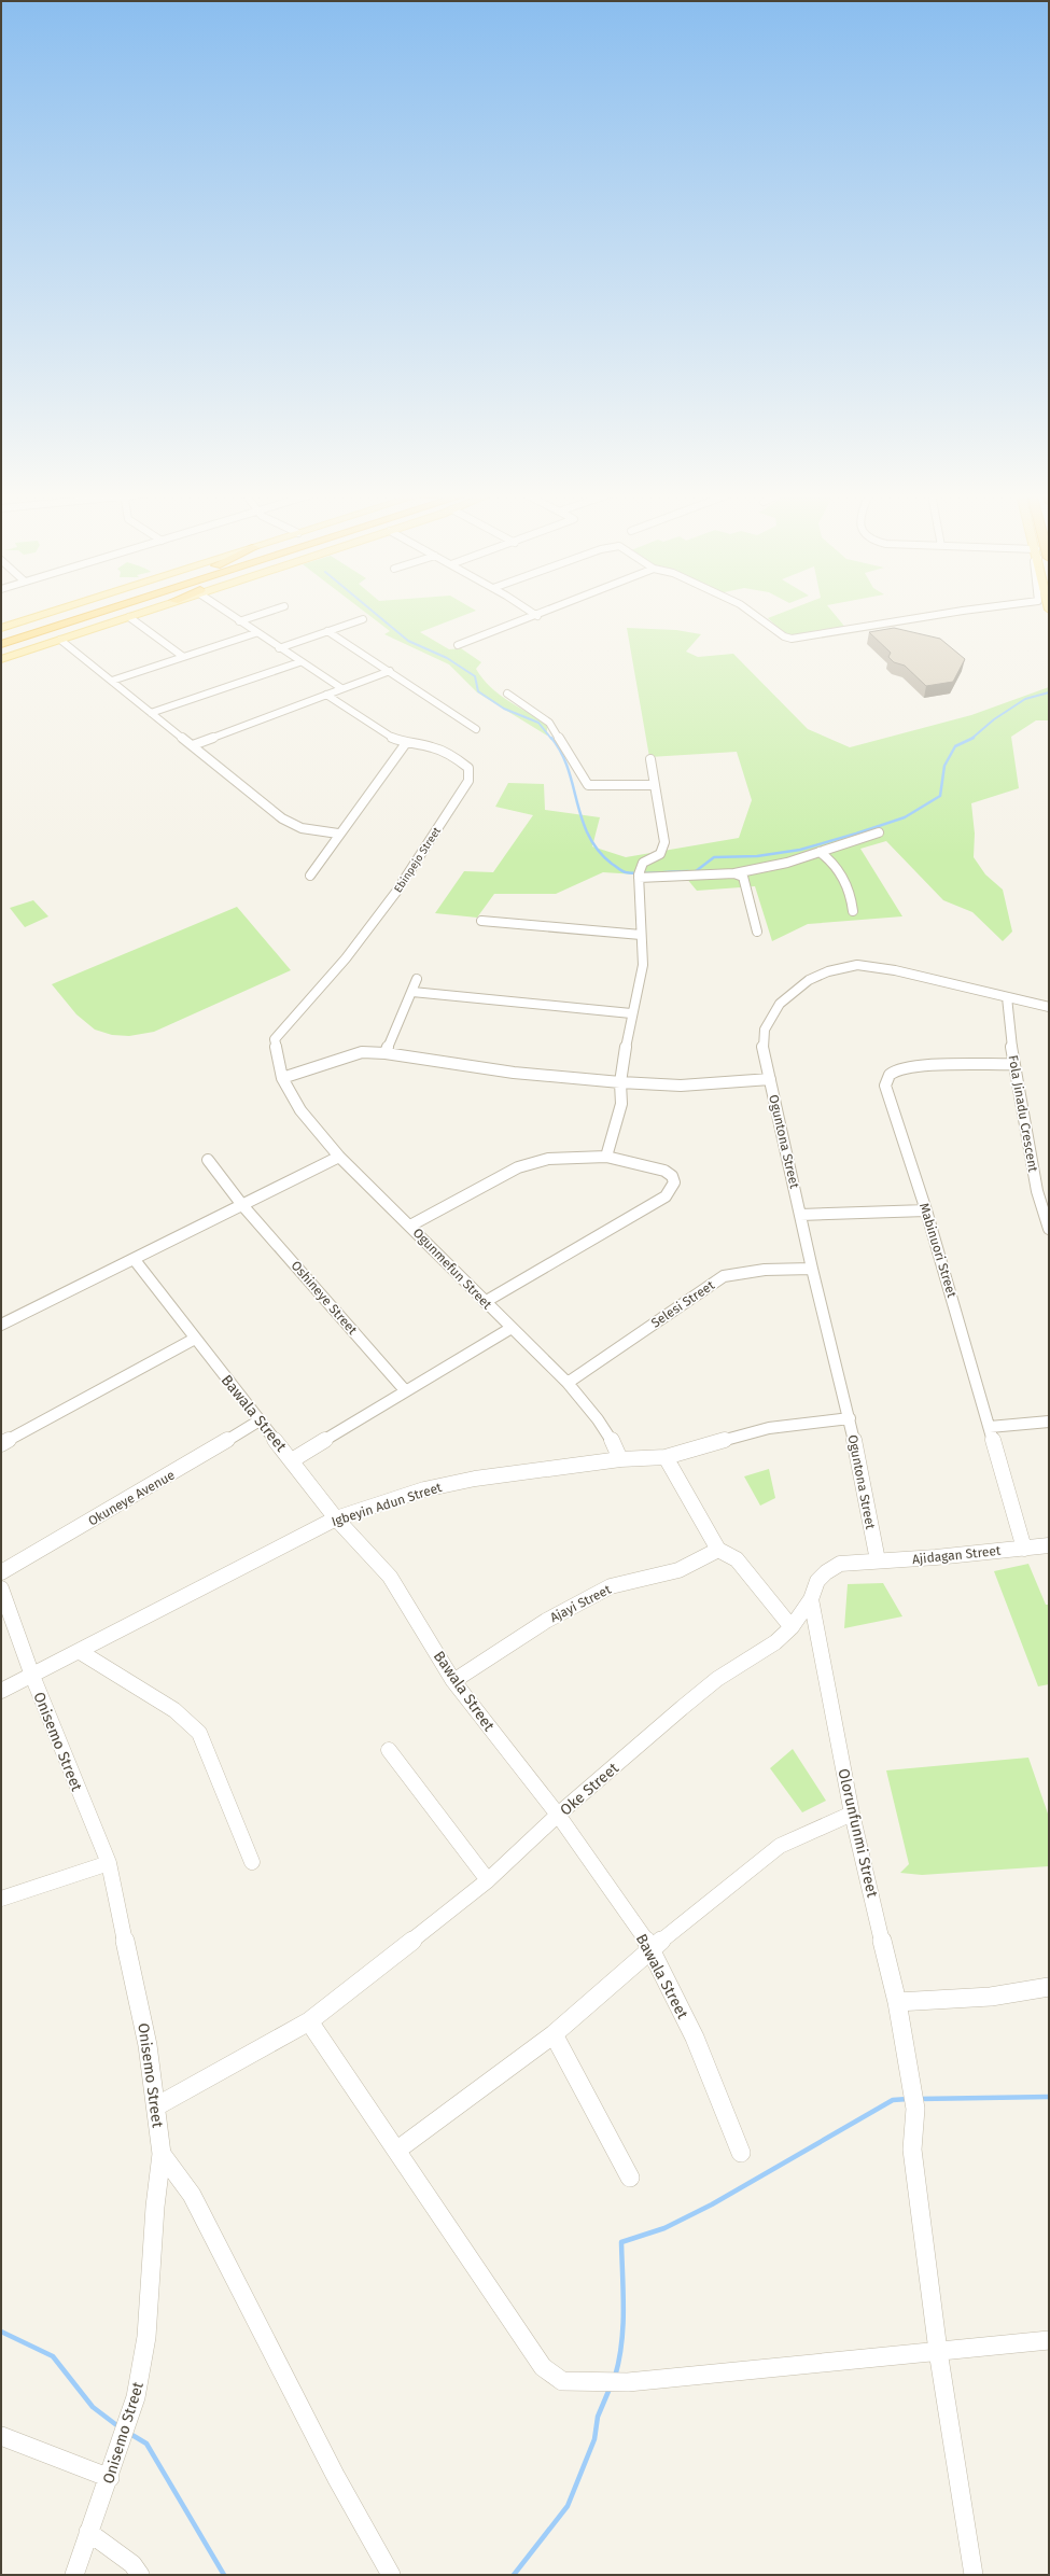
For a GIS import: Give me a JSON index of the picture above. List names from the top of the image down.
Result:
{
  "streets": {
    "street": [
      "Ebinpejo Street",
      "Fola Jinadu Crescent",
      "Oguntona Street",
      "Mabinuori Street",
      "Ogunmefun Street",
      "Oshineye Street",
      "Selesi Street",
      "Bawala Street",
      "Okuneye Avenue",
      "Igbeyin Adun Street",
      "Ajidagan Street",
      "Ajayi Street",
      "Onisemo Street",
      "Oke Street",
      "Olorunfunmi Street"
    ]
  },
  "crossings": [
    ["Ebinpejo Street", "Ogunmefun Street"],
    ["Fola Jinadu Crescent", "Oguntona Street"],
    ["Fola Jinadu Crescent", "Mabinuori Street"],
    ["Oguntona Street", "Selesi Street"],
    ["Oguntona Street", "Igbeyin Adun Street"],
    ["Oguntona Street", "Ajidagan Street"],
    ["Oguntona Street", "Oke Street"],
    ["Mabinuori Street", "Ajidagan Street"],
    ["Ogunmefun Street", "Selesi Street"],
    ["Ogunmefun Street", "Igbeyin Adun Street"],
    ["Bawala Street", "Okuneye Avenue"],
    ["Bawala Street", "Igbeyin Adun Street"],
    ["Bawala Street", "Ajayi Street"],
    ["Bawala Street", "Oke Street"],
    ["Igbeyin Adun Street", "Onisemo Street"],
    ["Ajidagan Street", "Oke Street"],
    ["Onisemo Street", "Oke Street"],
    ["Oke Street", "Olorunfunmi Street"]
  ]
}
